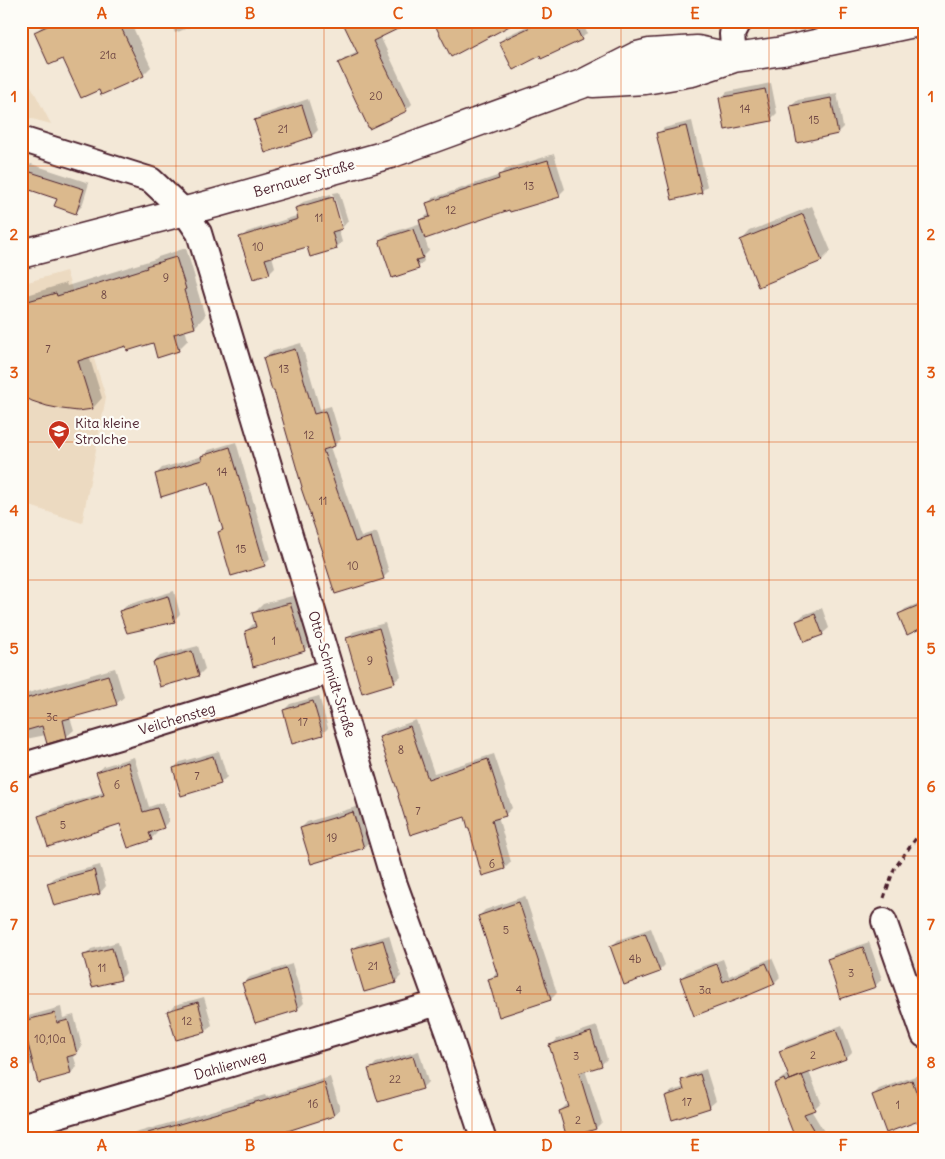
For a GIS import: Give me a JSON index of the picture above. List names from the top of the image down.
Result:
{
  "streets": {
    "main road": ["Bernauer Straße"],
    "street": ["Otto-Schmidt-Straße", "Veilchensteg", "Dahlienweg"]
  },
  "crossings": [
    ["Bernauer Straße", "Otto-Schmidt-Straße"],
    ["Otto-Schmidt-Straße", "Veilchensteg"],
    ["Otto-Schmidt-Straße", "Dahlienweg"]
  ],
  "places": {
    "school or university": ["Kita kleine Strolche"]
  },
  "house_numbers": [
    "21a",
    "20",
    "14",
    "15",
    "21",
    "13",
    "12",
    "11",
    "10",
    "9",
    "8",
    "7",
    "13",
    "12",
    "14",
    "11",
    "15",
    "10",
    "1",
    "9",
    "3c",
    "17",
    "8",
    "7",
    "6",
    "7",
    "5",
    "19",
    "6",
    "5",
    "4b",
    "21",
    "11",
    "3",
    "4",
    "3a",
    "12",
    "10,10a",
    "2",
    "3",
    "22",
    "17",
    "16",
    "1",
    "2"
  ],
  "grid": {
    "columns": [
      "A",
      "B",
      "C",
      "D",
      "E",
      "F"
    ],
    "rows": [
      "1",
      "2",
      "3",
      "4",
      "5",
      "6",
      "7",
      "8"
    ]
  }
}
